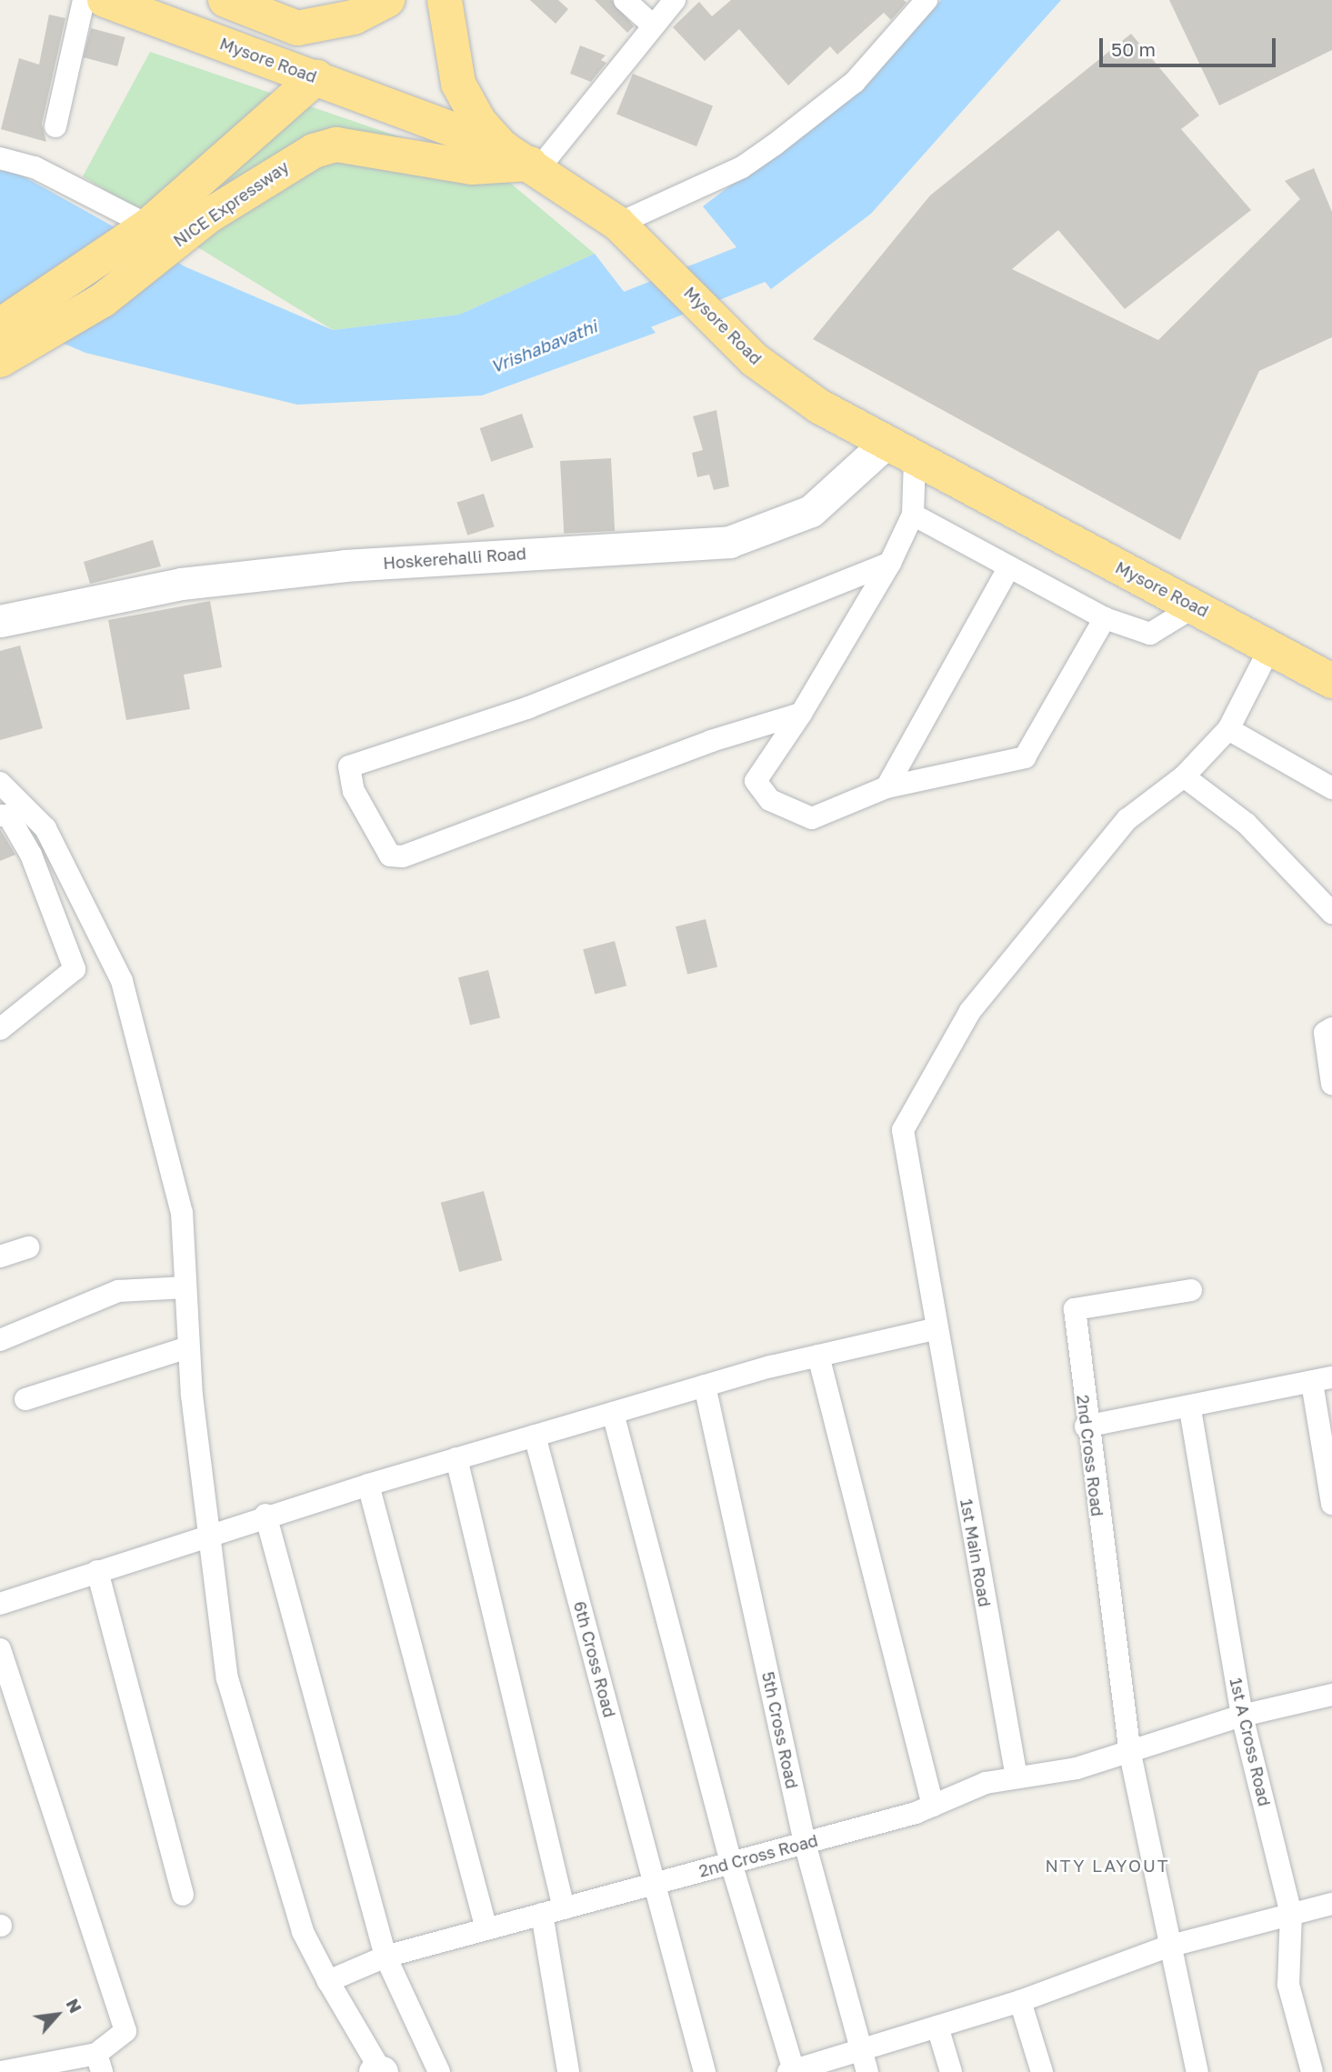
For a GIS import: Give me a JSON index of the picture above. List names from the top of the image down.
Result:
{
  "streets": {
    "highway": ["Mysore Road", "NICE Expressway"],
    "street": [
      "Hoskerehalli Road",
      "2nd Cross Road",
      "1st Main Road",
      "6th Cross Road",
      "5th Cross Road",
      "1st A Cross Road"
    ]
  },
  "crossings": [
    ["Mysore Road", "NICE Expressway"],
    ["Mysore Road", "Hoskerehalli Road"],
    ["Mysore Road", "1st Main Road"],
    ["2nd Cross Road", "1st Main Road"],
    ["2nd Cross Road", "6th Cross Road"],
    ["2nd Cross Road", "5th Cross Road"],
    ["2nd Cross Road", "1st A Cross Road"]
  ],
  "districts": ["NTY LAYOUT"],
  "water": ["Vrishabavathi"],
  "scale_bar": "50 m",
  "north": "top right"
}
